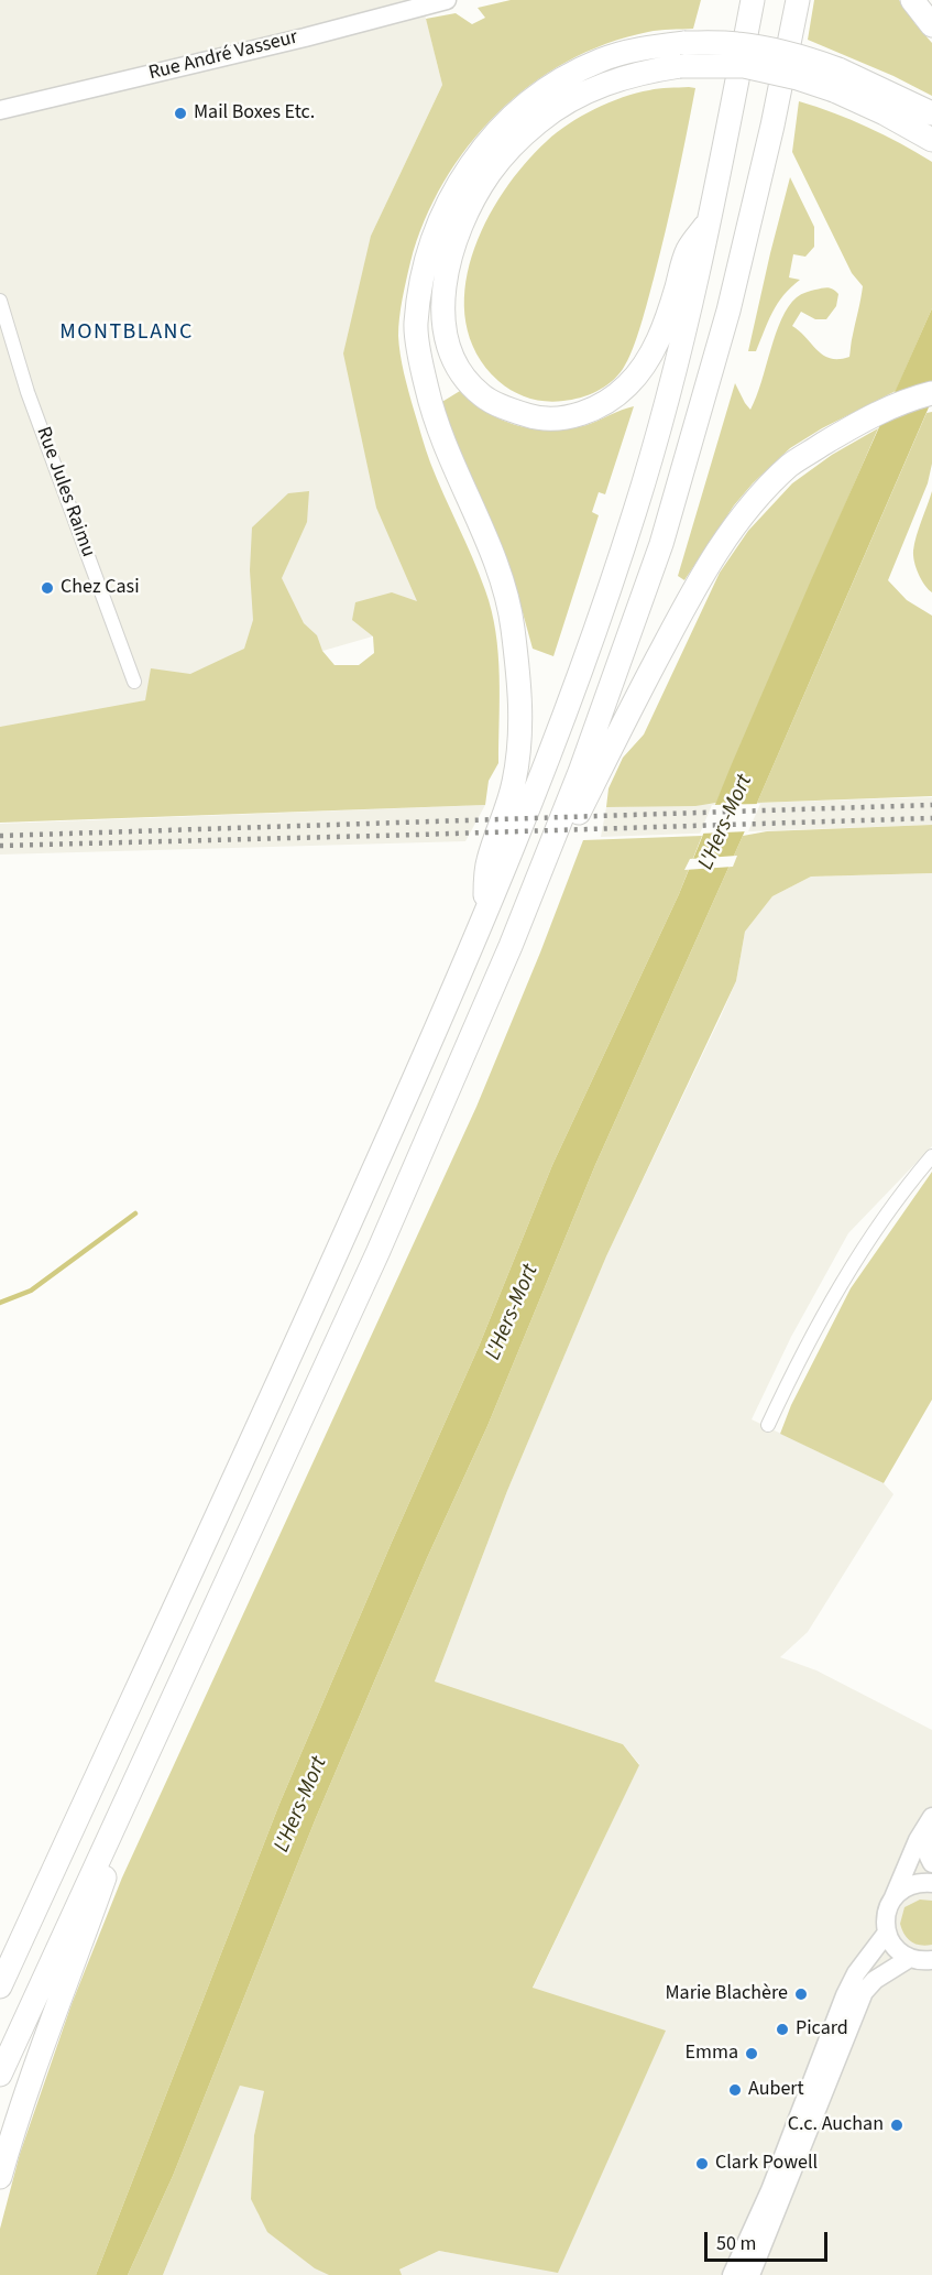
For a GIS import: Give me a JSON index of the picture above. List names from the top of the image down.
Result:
{
  "streets": {
    "street": ["Rue André Vasseur", "Rue Jules Raimu"]
  },
  "districts": ["MONTBLANC"],
  "water": ["L'Hers-Mort"],
  "places": [
    "Mail Boxes Etc.",
    "Chez Casi",
    "Marie Blachère",
    "Picard",
    "Emma",
    "Aubert",
    "C.c. Auchan",
    "Clark Powell"
  ],
  "scale_bar": "50 m"
}
